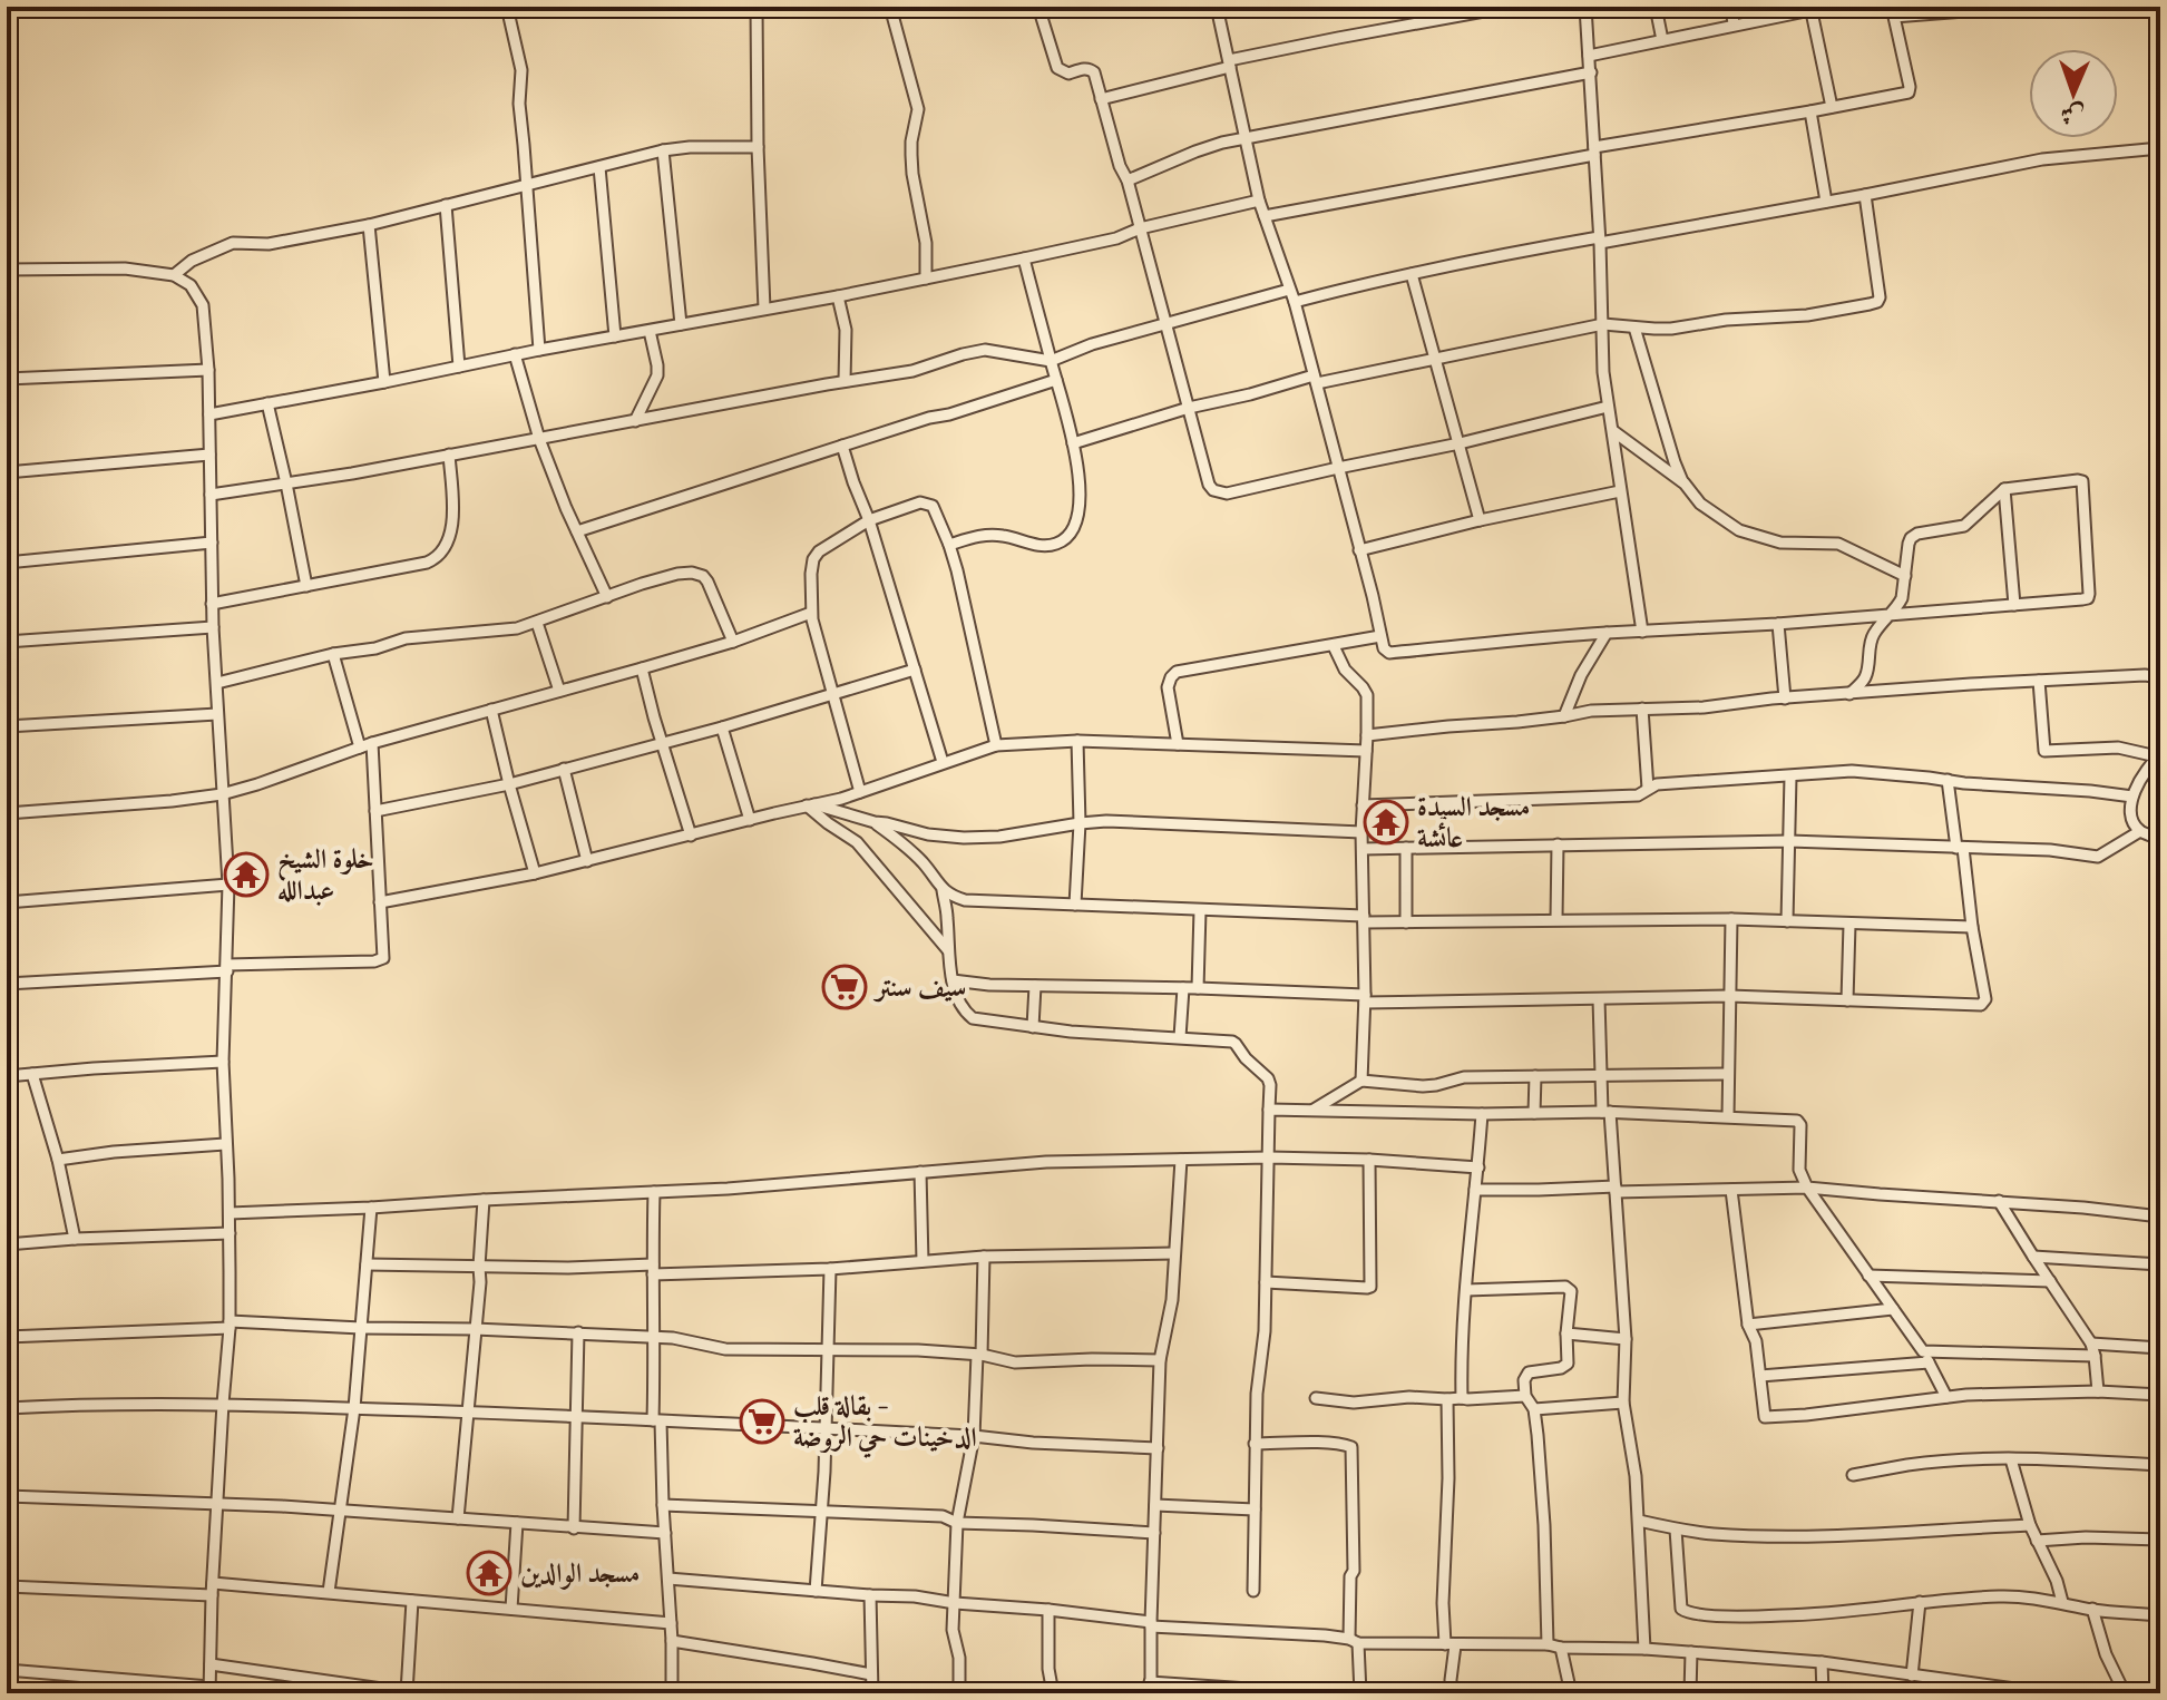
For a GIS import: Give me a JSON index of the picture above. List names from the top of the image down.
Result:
{
  "places": {
    "temple": ["مسجد السيدة عائشة", "خلوة الشيخ عبدالله", "مسجد الوالدين"],
    "supermarket": ["سيف سنتر", "بقالة قلب - الدخينات حي الروضة"]
  },
  "north": "bottom"
}
